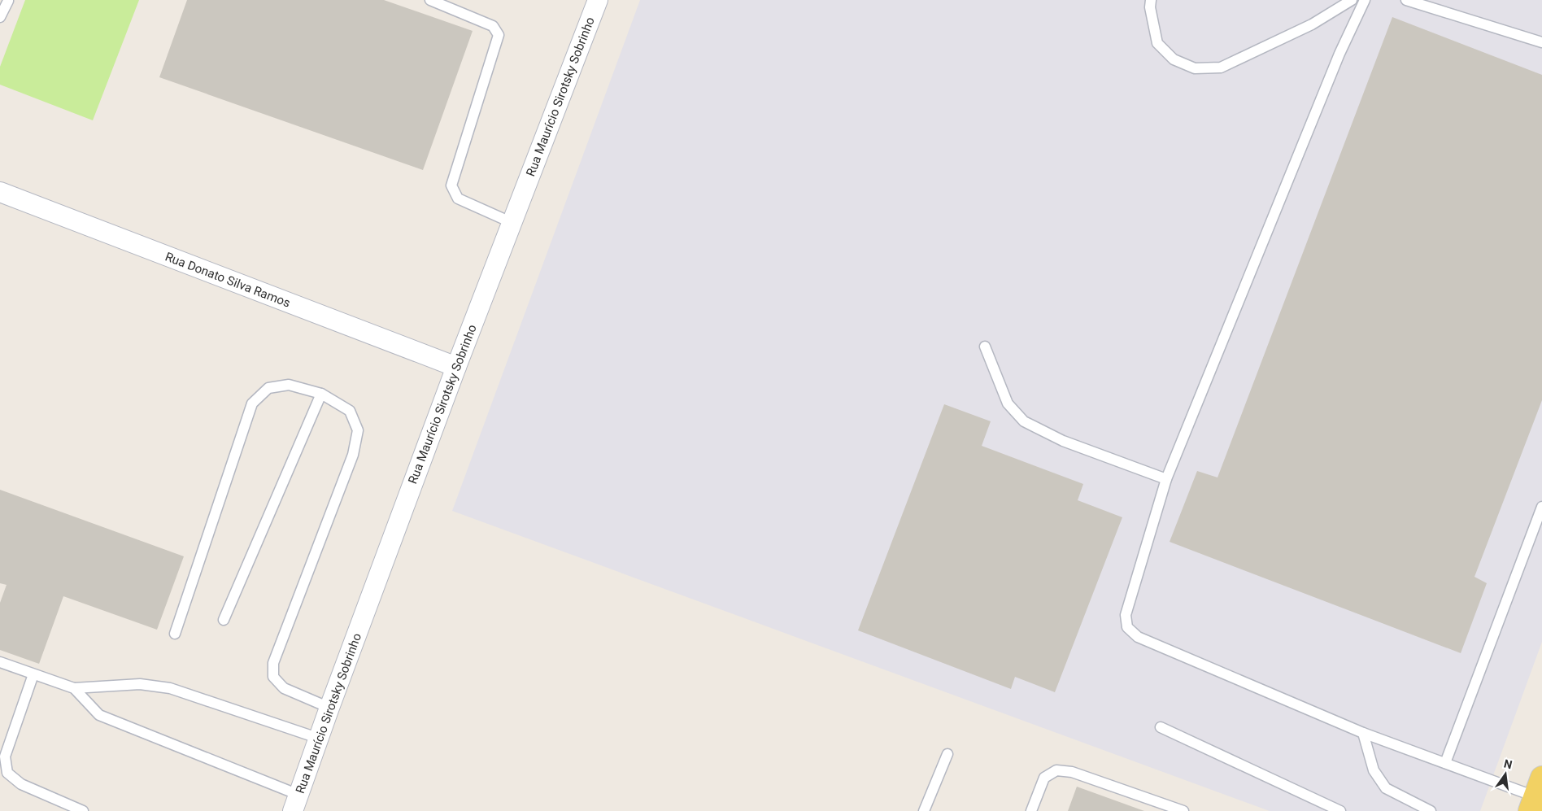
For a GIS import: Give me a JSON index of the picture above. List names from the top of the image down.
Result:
{
  "streets": {
    "street": ["Rua Maurício Sirotsky Sobrinho", "Rua Donato Silva Ramos"]
  },
  "crossings": [
    ["Rua Maurício Sirotsky Sobrinho", "Rua Donato Silva Ramos"]
  ],
  "north": "top"
}
